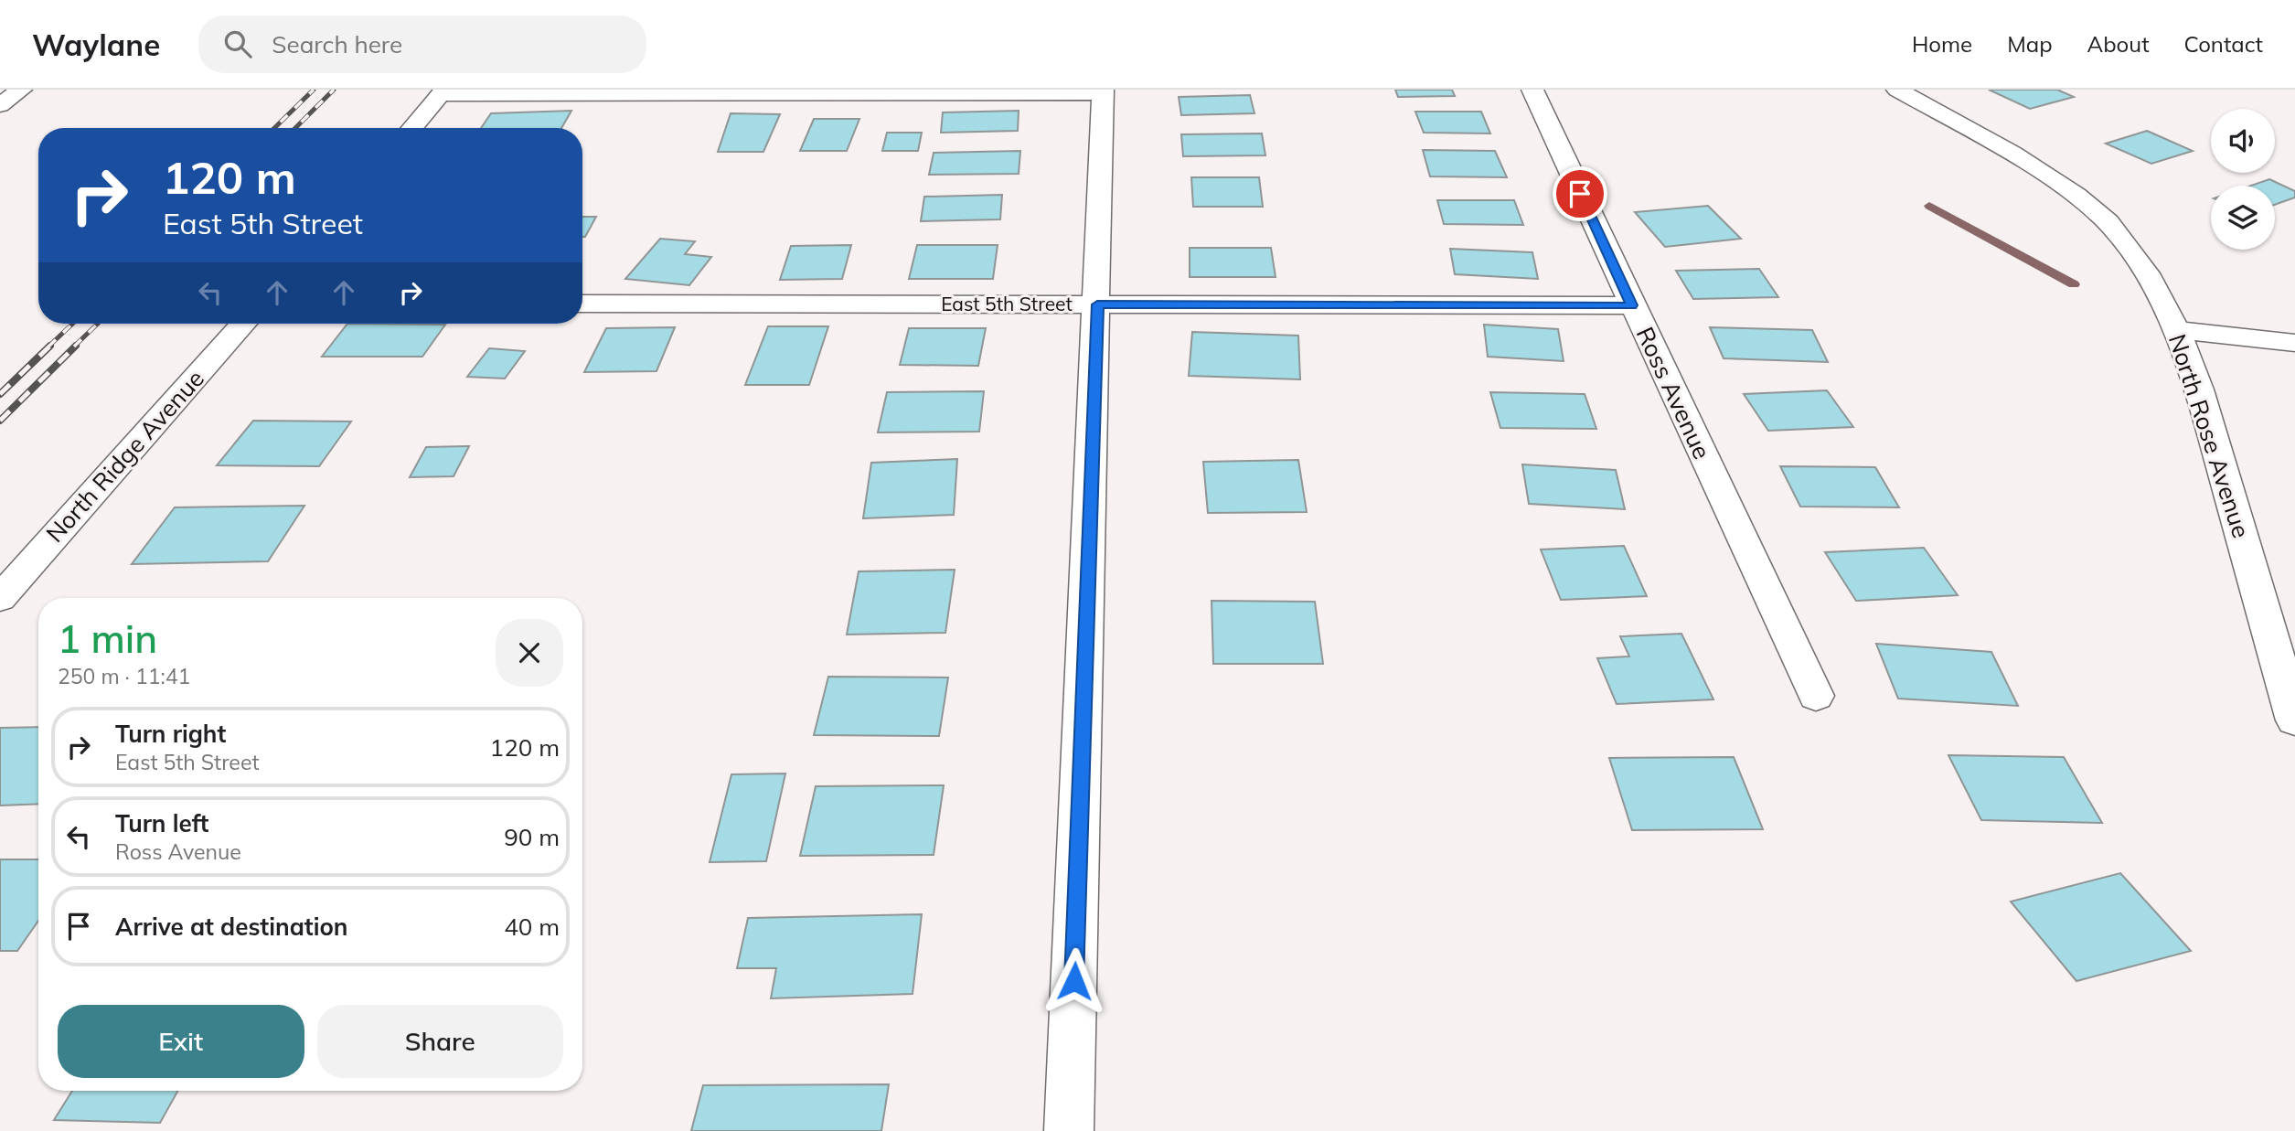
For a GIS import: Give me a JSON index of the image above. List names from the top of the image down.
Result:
{
  "streets": {
    "street": [
      "East 5th Street",
      "Ross Avenue",
      "North Rose Avenue",
      "North Ridge Avenue"
    ]
  },
  "crossings": [
    ["East 5th Street", "Ross Avenue"]
  ],
  "page": {
    "header": "Waylane",
    "search": "Search here",
    "nav": [
      "Home",
      "Map",
      "About",
      "Contact"
    ],
    "turn": ["120 m", "East 5th Street"],
    "heading": ["1 min", "250 m · 11:41"],
    "list": [
      {
        "name": "Turn right",
        "note": "East 5th Street",
        "value": "120 m"
      },
      {
        "name": "Turn left",
        "note": "Ross Avenue",
        "value": "90 m"
      },
      {
        "name": "Arrive at destination",
        "value": "40 m"
      }
    ],
    "buttons": ["Exit", "Share"]
  }
}
